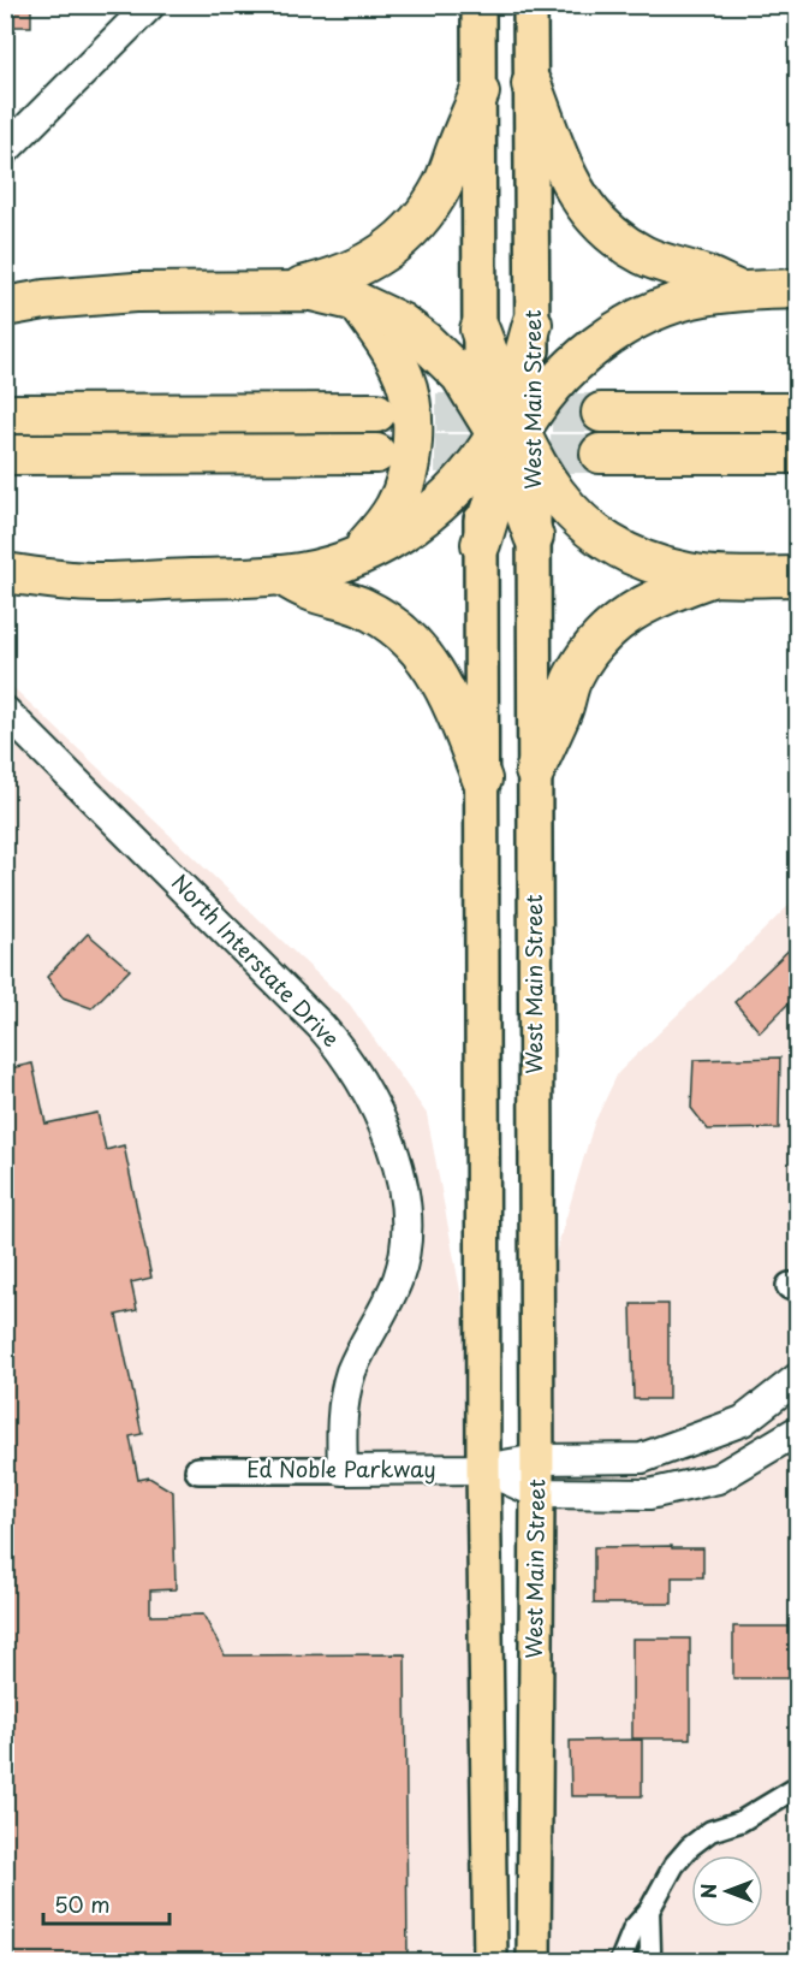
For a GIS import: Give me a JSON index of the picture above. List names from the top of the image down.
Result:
{
  "streets": {
    "main road": ["West Main Street", "North Interstate Drive", "Ed Noble Parkway"]
  },
  "crossings": [
    ["West Main Street", "Ed Noble Parkway"],
    ["North Interstate Drive", "Ed Noble Parkway"]
  ],
  "scale_bar": "50 m",
  "north": "left"
}
